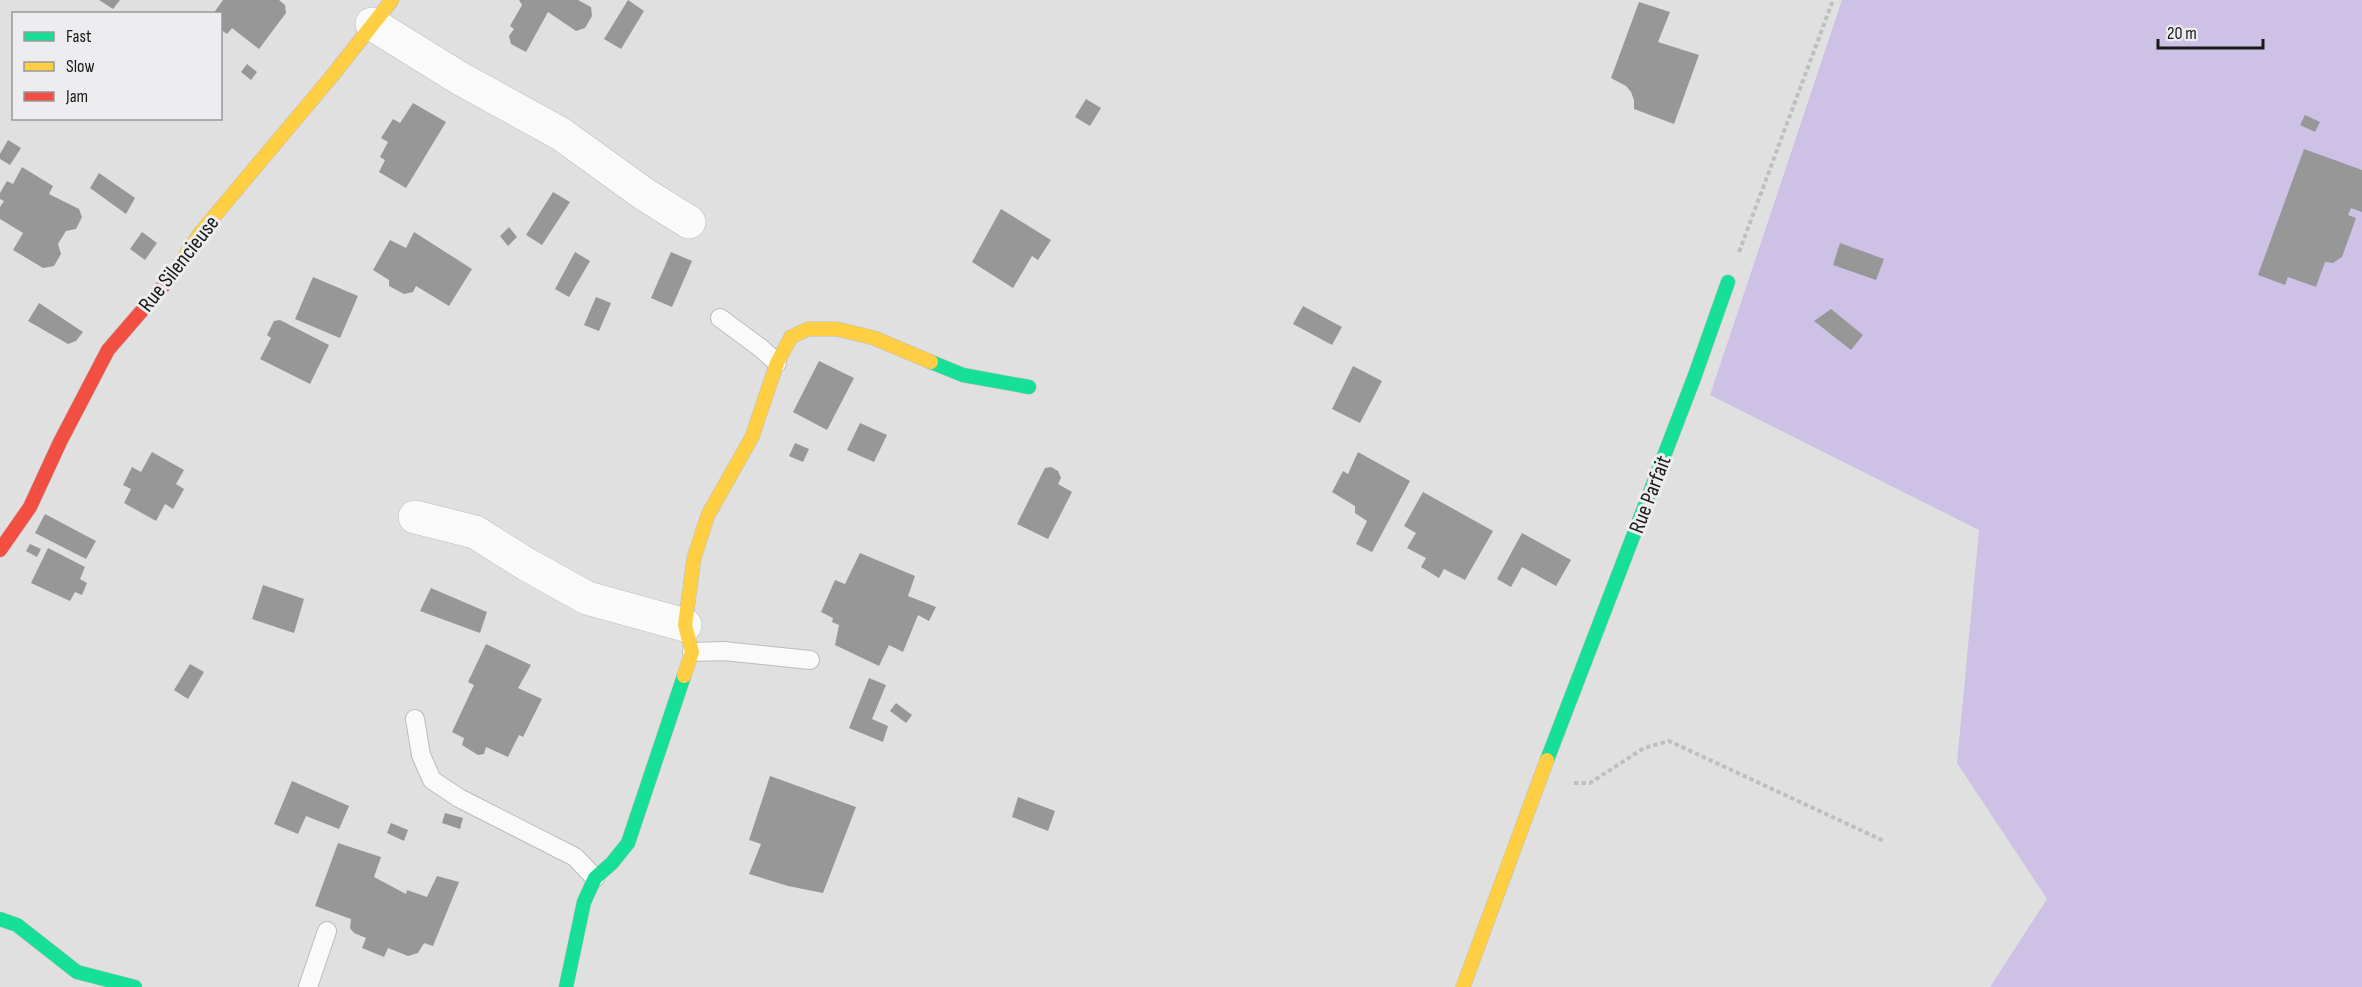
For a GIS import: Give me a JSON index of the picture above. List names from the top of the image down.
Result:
{
  "streets": {
    "street": ["Rue Silencieuse", "Rue Parfait"]
  },
  "legend": ["Fast", "Slow", "Jam"],
  "scale_bar": "20 m"
}
